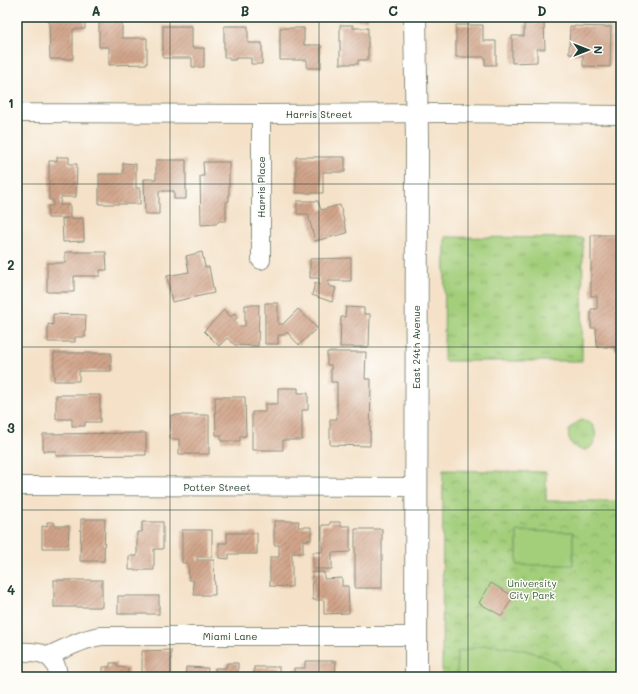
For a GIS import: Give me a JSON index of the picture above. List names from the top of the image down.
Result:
{
  "streets": {
    "street": [
      "Harris Street",
      "Harris Place",
      "East 24th Avenue",
      "Potter Street",
      "Miami Lane"
    ]
  },
  "crossings": [
    ["Harris Street", "Harris Place"],
    ["Harris Street", "East 24th Avenue"],
    ["East 24th Avenue", "Potter Street"],
    ["East 24th Avenue", "Miami Lane"]
  ],
  "parks": ["University City Park"],
  "north": "right",
  "grid": {
    "columns": [
      "A",
      "B",
      "C",
      "D"
    ],
    "rows": [
      "1",
      "2",
      "3",
      "4"
    ]
  }
}
